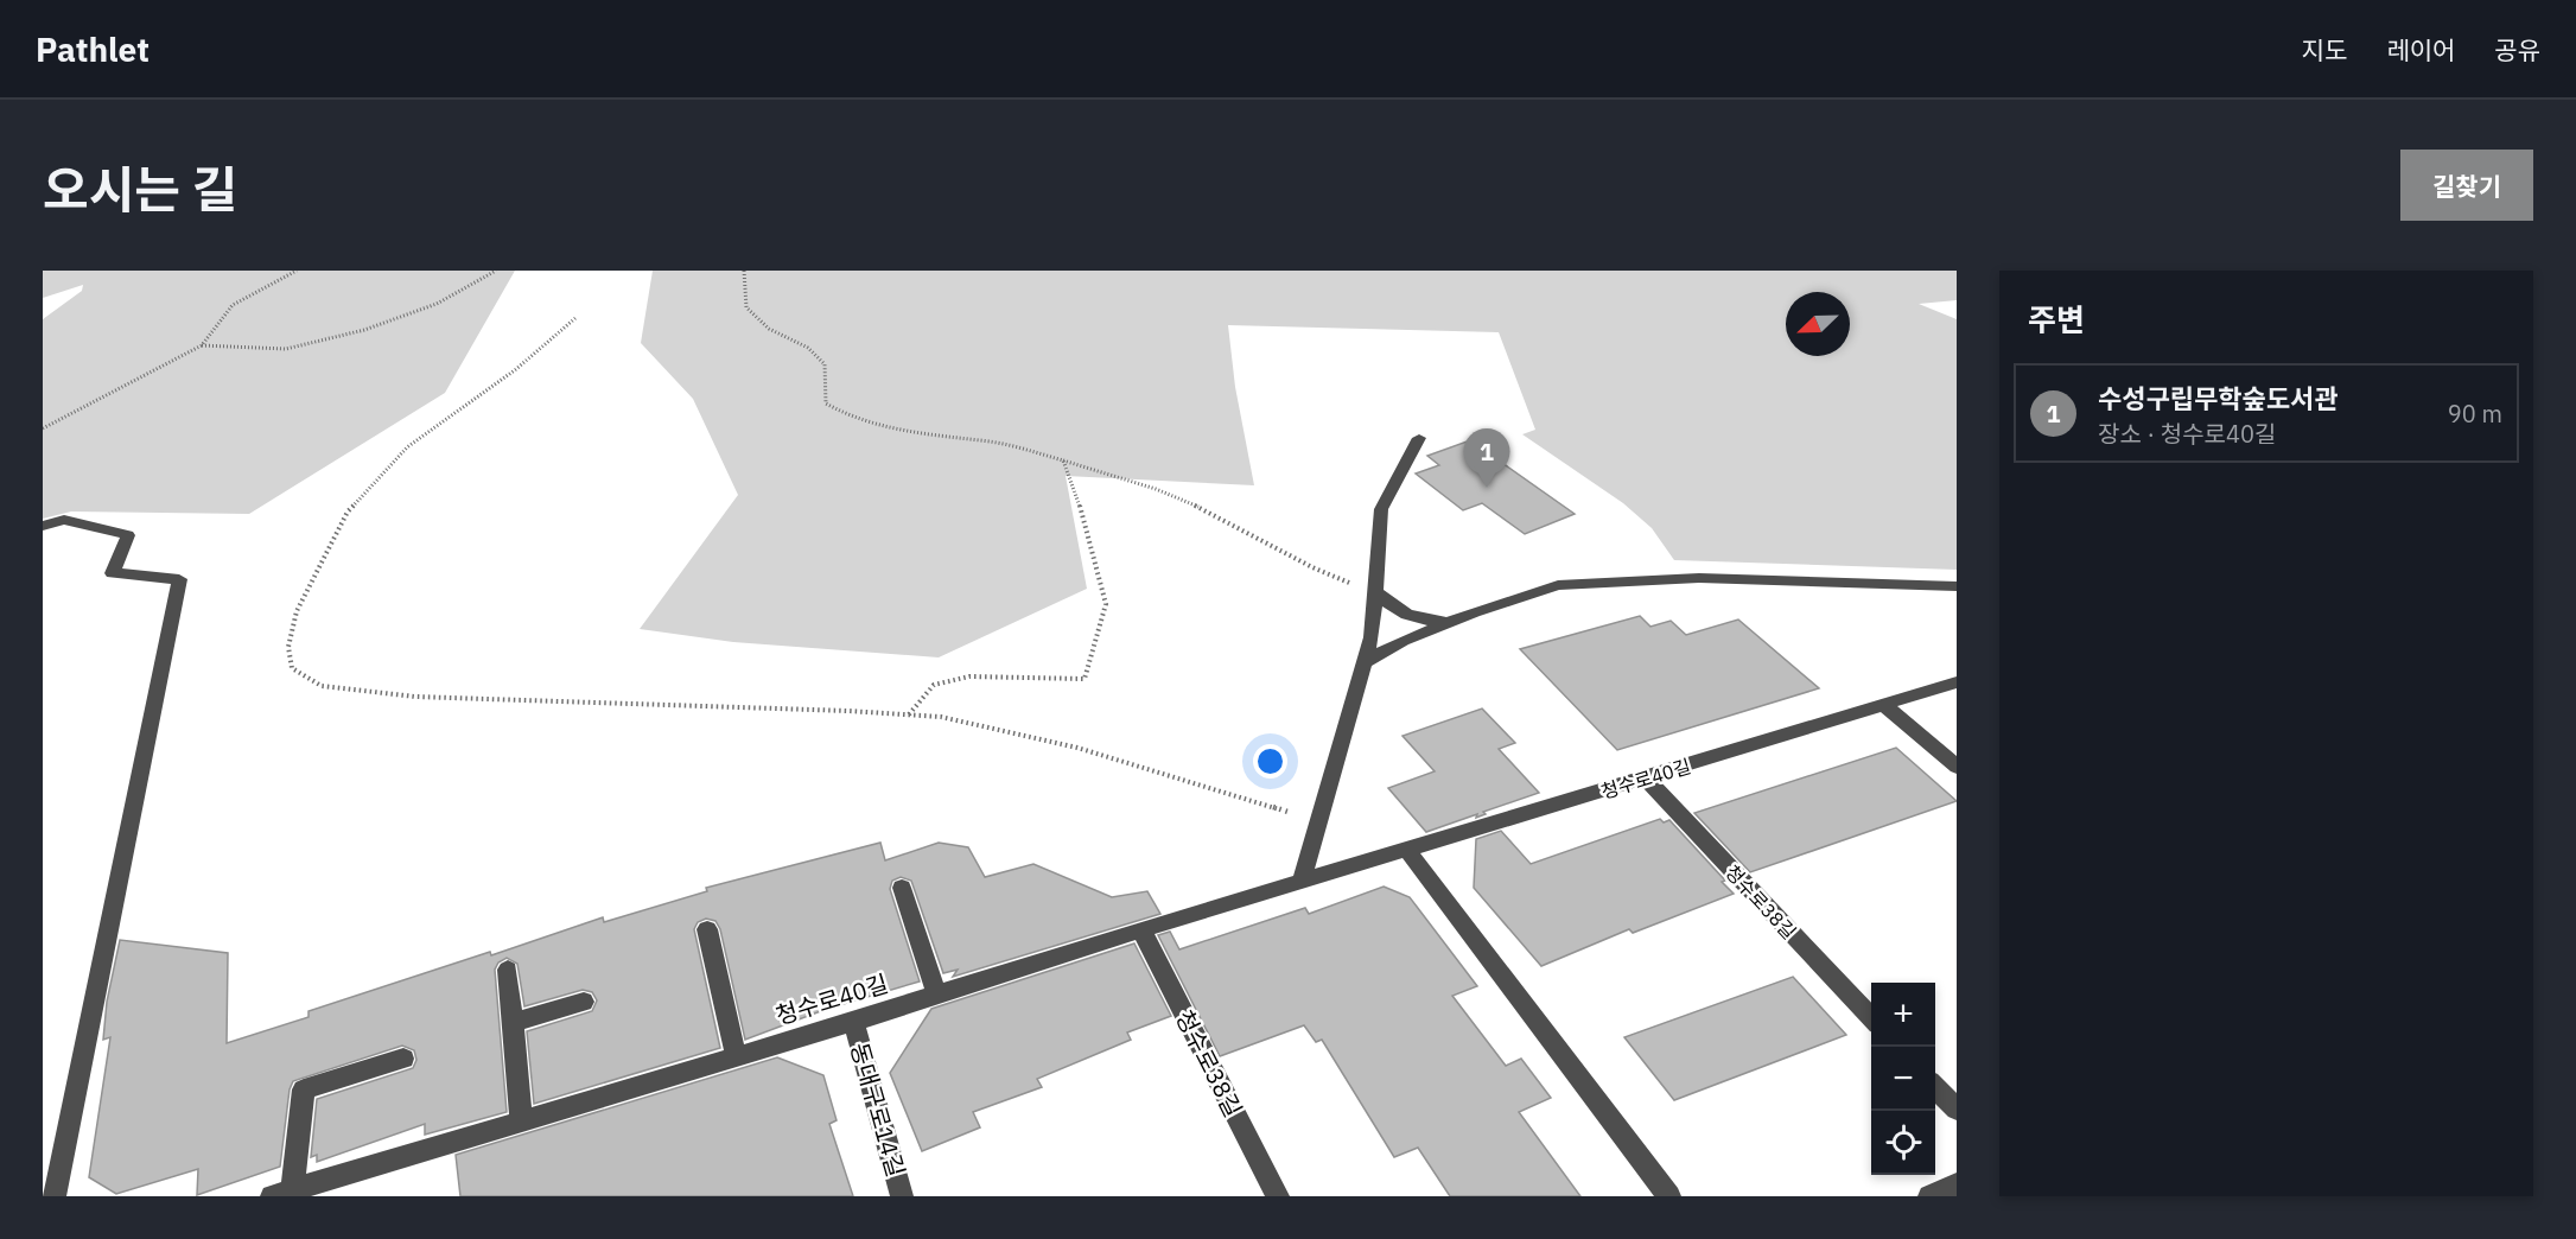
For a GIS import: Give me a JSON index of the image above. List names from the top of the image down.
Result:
{
  "streets": {
    "street": ["청수로40길", "청수로38길", "동대구로14길"]
  },
  "crossings": [
    ["청수로40길", "청수로38길"],
    ["청수로40길", "동대구로14길"]
  ],
  "north": "bottom left",
  "page": {
    "header": "Pathlet",
    "nav": ["지도", "레이어", "공유"],
    "title": "오시는 길",
    "buttons": "길찾기",
    "heading": "주변",
    "list": [
      {
        "mark": "1",
        "name": "수성구립무학숲도서관",
        "note": "장소 · 청수로40길",
        "value": "90 m"
      }
    ],
    "pins": "1",
    "map_buttons": ["+", "−"]
  }
}
